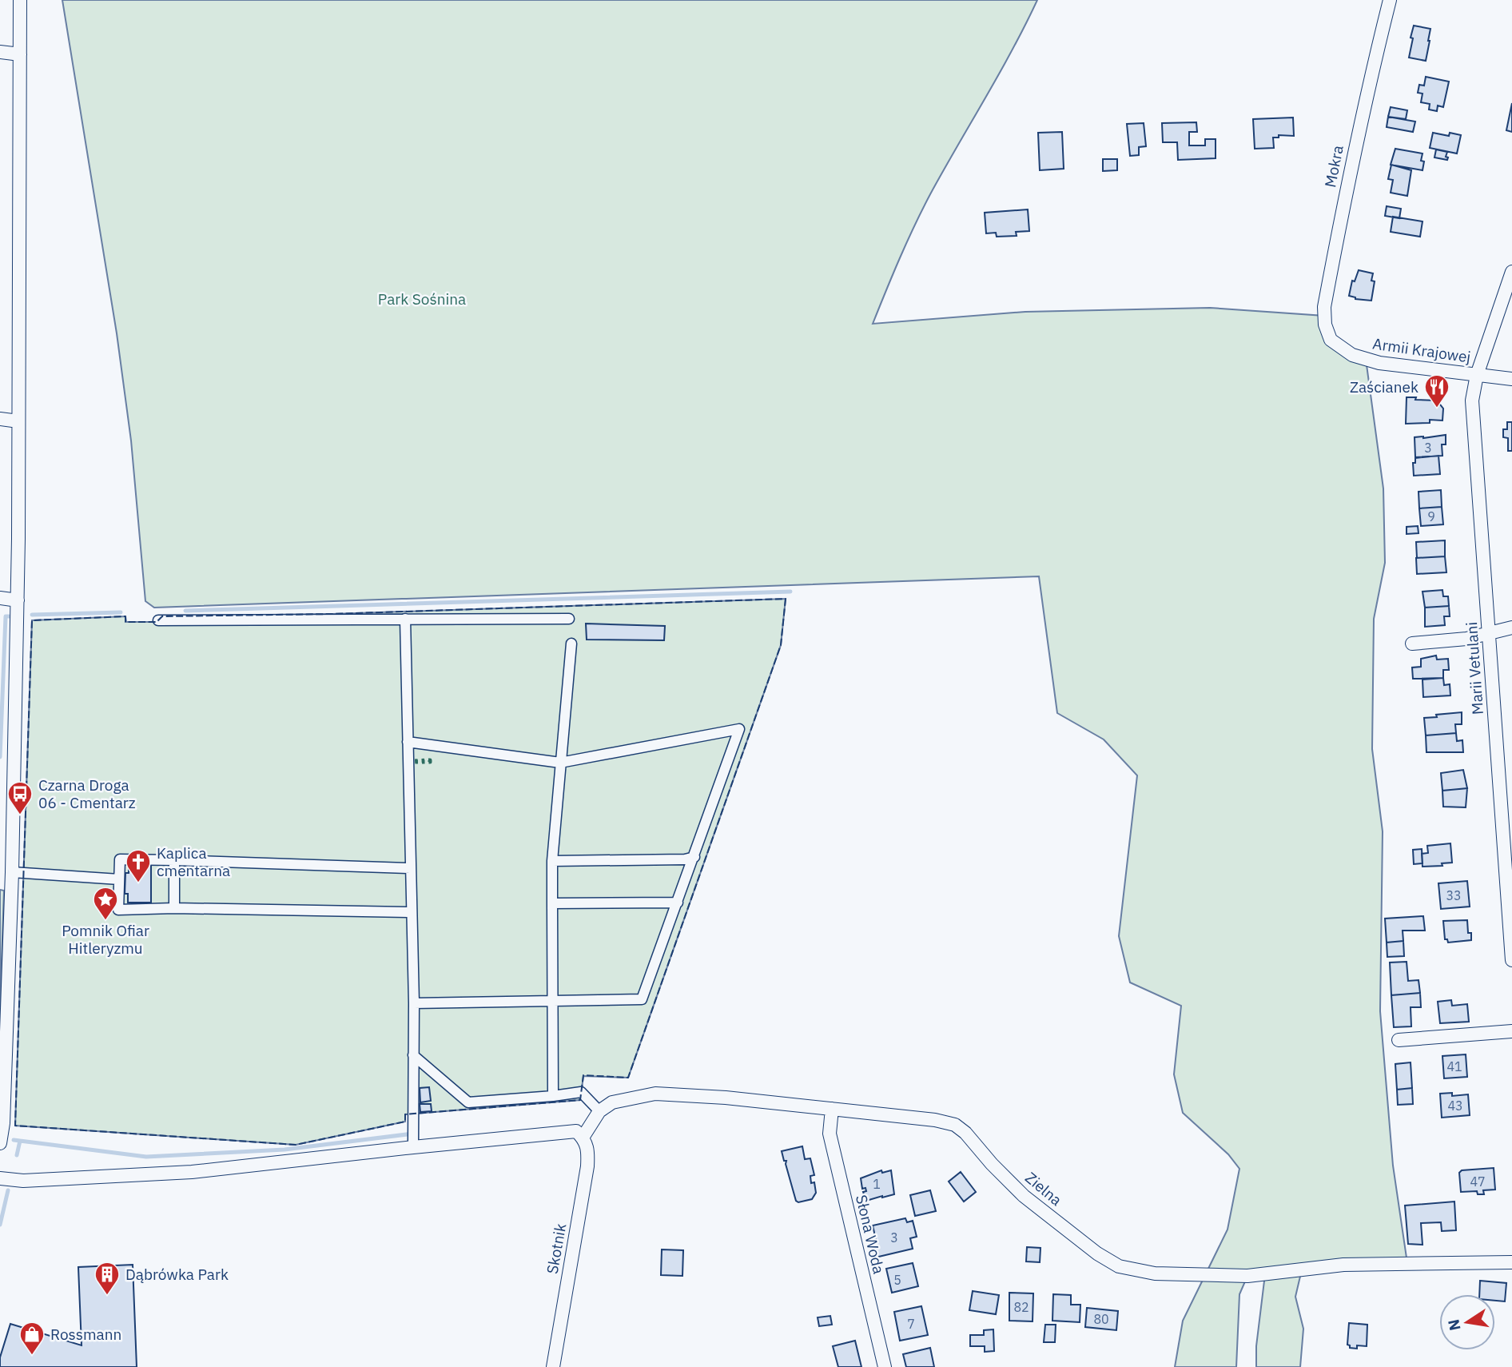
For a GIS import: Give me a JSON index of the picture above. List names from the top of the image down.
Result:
{
  "streets": {
    "street": [
      "Mokra",
      "Armii Krajowej",
      "Marii Vetulani",
      "Zielna",
      "Słona Woda",
      "Skotnik"
    ]
  },
  "crossings": [
    ["Mokra", "Armii Krajowej"],
    ["Armii Krajowej", "Marii Vetulani"],
    ["Zielna", "Słona Woda"]
  ],
  "parks": ["Park Sośnina"],
  "places": {
    "restaurant": ["Zaścianek"],
    "bus stop": ["Czarna Droga 06 - Cmentarz"],
    "church": ["Kaplica cmentarna"],
    "place": ["Pomnik Ofiar Hitleryzmu"],
    "building": ["Dąbrówka Park"],
    "shop": ["Rossmann"]
  },
  "house_numbers": [
    "3",
    "9",
    "33",
    "41",
    "43",
    "47",
    "1",
    "3",
    "5",
    "82",
    "80",
    "7"
  ],
  "north": "left"
}
